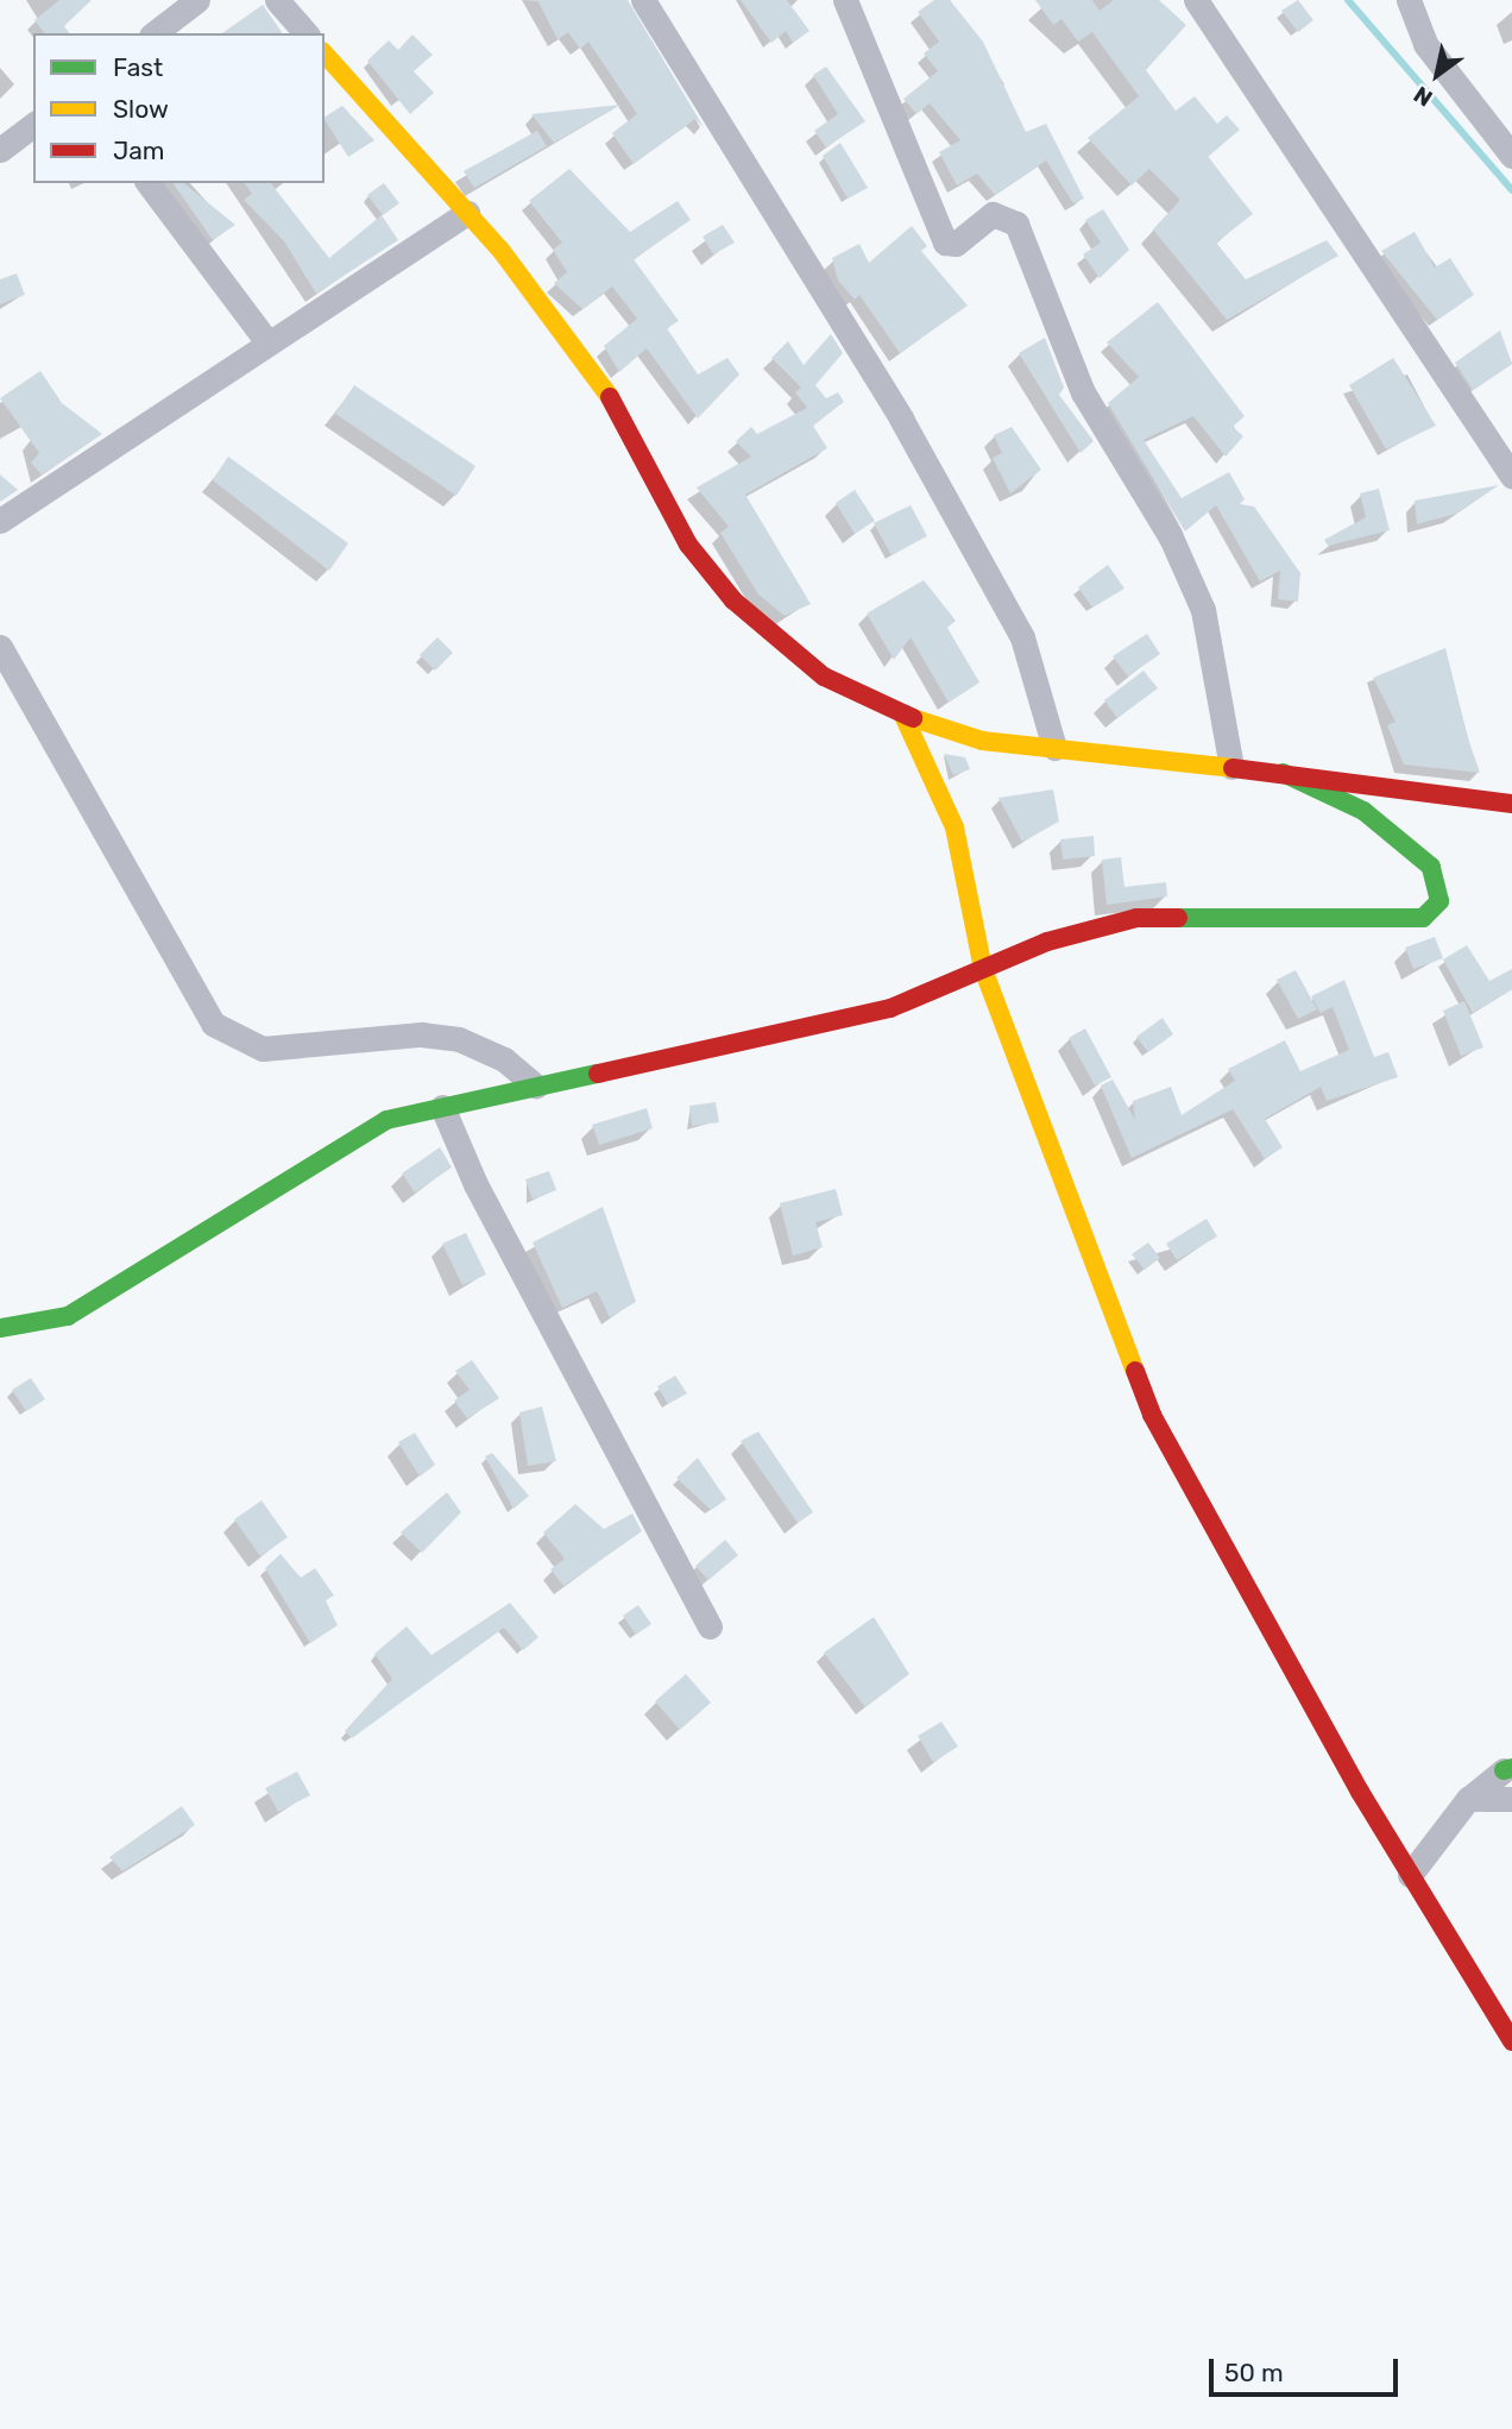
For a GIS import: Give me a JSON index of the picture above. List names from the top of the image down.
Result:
{
  "legend": ["Fast", "Slow", "Jam"],
  "scale_bar": "50 m",
  "north": "bottom left"
}
